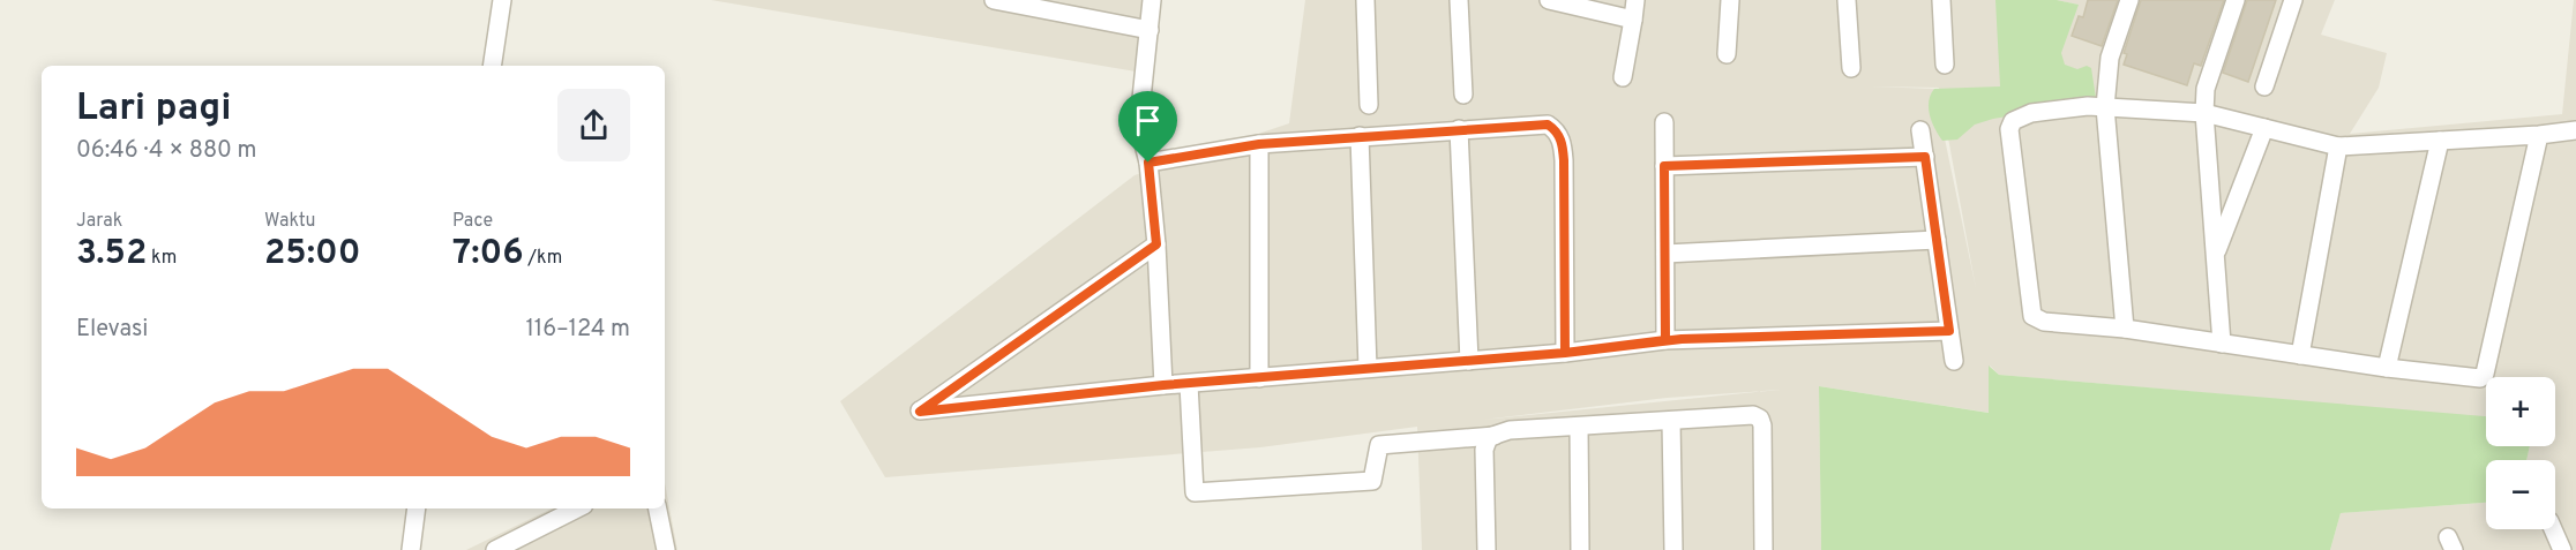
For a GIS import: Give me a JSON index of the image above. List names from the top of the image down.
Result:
{
  "page": {
    "heading": ["Lari pagi", "06:46 · 4 × 880 m"],
    "stats": [
      ["Jarak", "3.52 km"],
      ["Waktu", "25:00"],
      ["Pace", "7:06 /km"]
    ],
    "chart": ["Elevasi", "116–124 m"],
    "map_buttons": ["+", "−"]
  }
}
